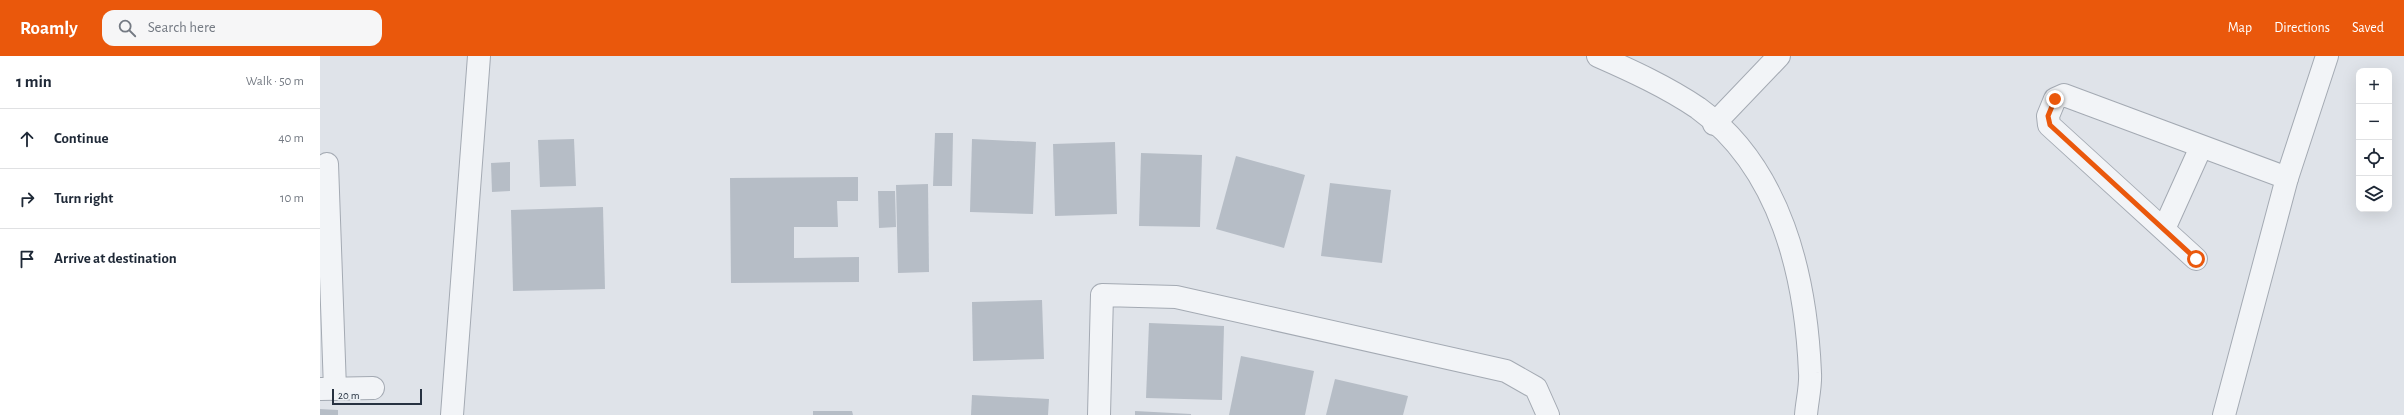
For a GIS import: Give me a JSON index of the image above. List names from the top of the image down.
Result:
{
  "scale_bar": "20 m",
  "page": {
    "header": "Roamly",
    "search": "Search here",
    "nav": ["Map", "Directions", "Saved"],
    "heading": ["1 min", "Walk · 50 m"],
    "map_buttons": ["+", "−"],
    "list": [
      ["Continue", "40 m"],
      ["Turn right", "10 m"],
      "Arrive at destination"
    ],
    "scale": "20 m"
  }
}
